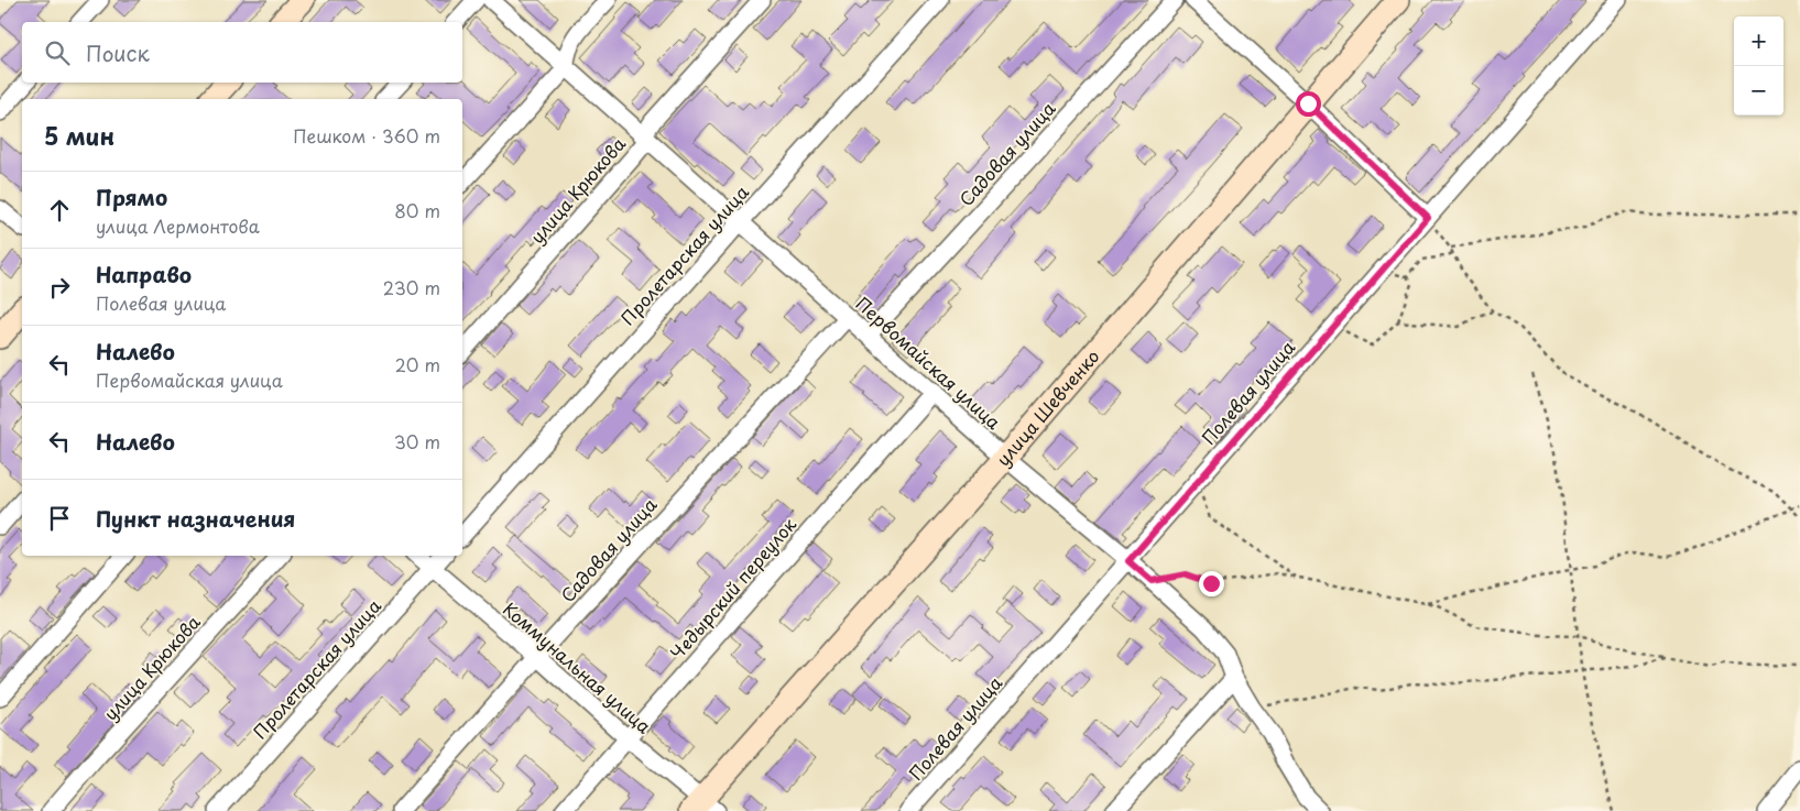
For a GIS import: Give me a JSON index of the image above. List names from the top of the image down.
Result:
{
  "streets": {
    "street": [
      "Садовая улица",
      "улица Крюкова",
      "Пролетарская улица",
      "Первомайская улица",
      "Полевая улица",
      "улица Шевченко",
      "Чедырский переулок",
      "Коммунальная улица"
    ]
  },
  "crossings": [
    ["Садовая улица", "Первомайская улица"],
    ["Садовая улица", "Коммунальная улица"],
    ["улица Крюкова", "Первомайская улица"],
    ["Пролетарская улица", "Первомайская улица"],
    ["Пролетарская улица", "Коммунальная улица"],
    ["Первомайская улица", "Полевая улица"],
    ["Первомайская улица", "улица Шевченко"],
    ["Первомайская улица", "Чедырский переулок"],
    ["улица Шевченко", "Коммунальная улица"],
    ["Чедырский переулок", "Коммунальная улица"]
  ],
  "page": {
    "map_buttons": ["+", "−"],
    "search": "Поиск",
    "heading": ["5 мин", "Пешком · 360 m"],
    "list": [
      ["Прямо", "улица Лермонтова", "80 m"],
      ["Направо", "Полевая улица", "230 m"],
      ["Налево", "Первомайская улица", "20 m"],
      ["Налево", "30 m"],
      "Пункт назначения"
    ]
  }
}
